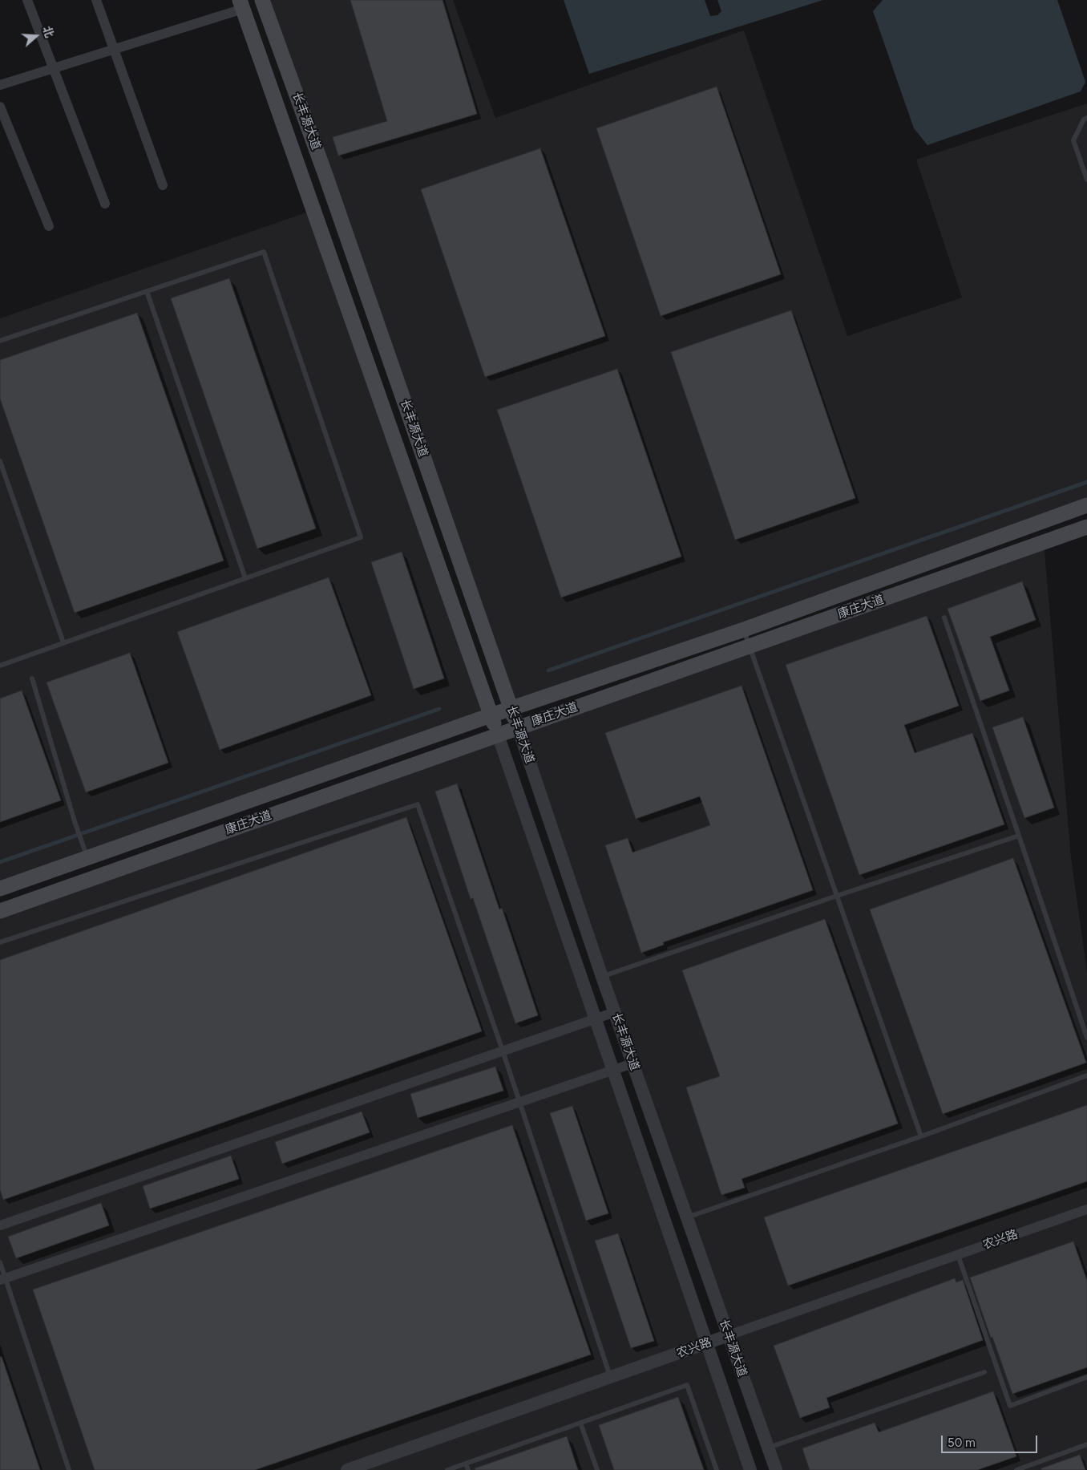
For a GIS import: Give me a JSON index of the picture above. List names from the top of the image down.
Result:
{
  "streets": {
    "main road": ["长丰源大道", "康庄大道"],
    "street": ["农兴路"]
  },
  "crossings": [
    ["长丰源大道", "康庄大道"],
    ["长丰源大道", "农兴路"]
  ],
  "scale_bar": "50 m",
  "north": "right"
}
